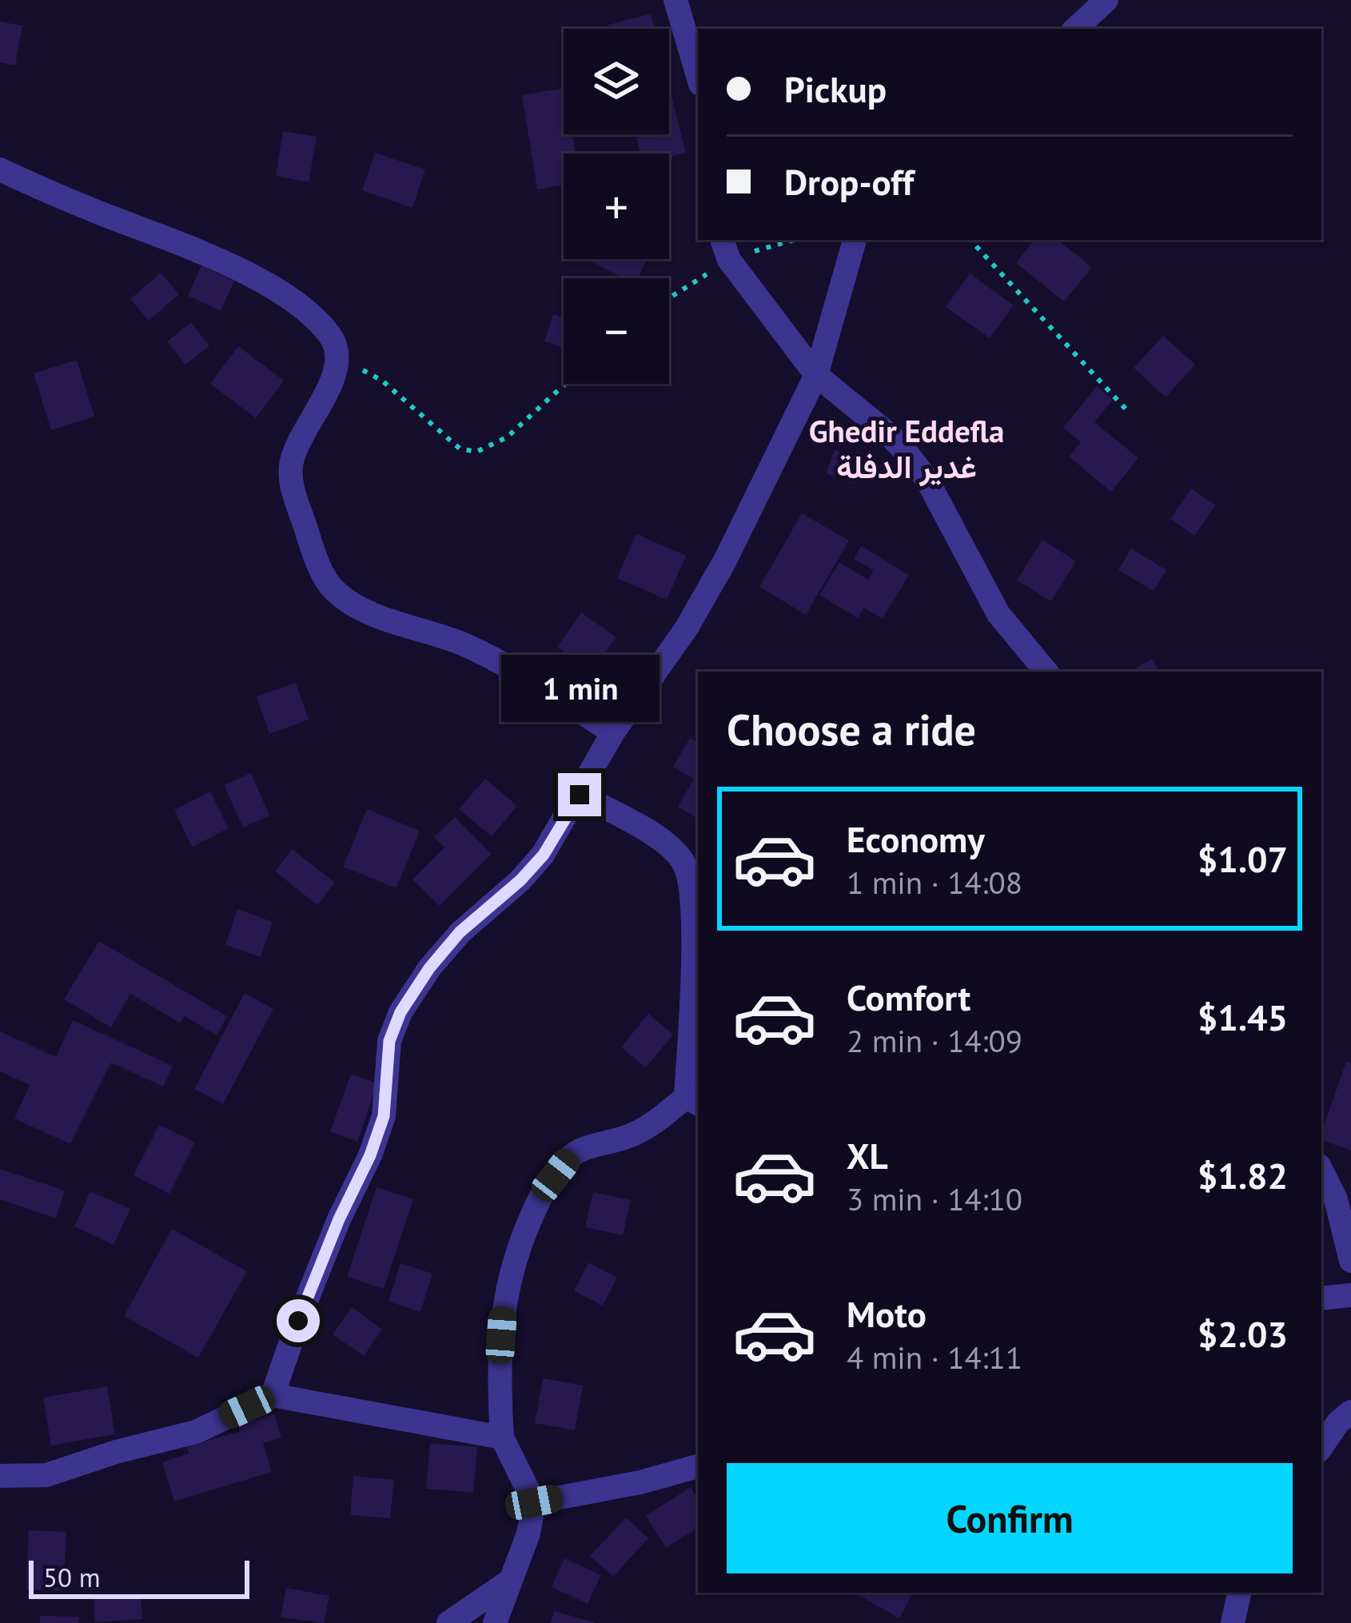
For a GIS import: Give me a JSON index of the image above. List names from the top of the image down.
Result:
{
  "districts": ["Ghedir Eddefla غدير الدفلة"],
  "scale_bar": "50 m",
  "page": {
    "map_buttons": ["+", "−"],
    "banner": ["Pickup", "Drop-off"],
    "bubble": "1 min",
    "heading": "Choose a ride",
    "list": [
      {
        "name": "Economy",
        "note": "1 min · 14:08",
        "value": "$1.07"
      },
      {
        "name": "Comfort",
        "note": "2 min · 14:09",
        "value": "$1.45"
      },
      {
        "name": "XL",
        "note": "3 min · 14:10",
        "value": "$1.82"
      },
      {
        "name": "Moto",
        "note": "4 min · 14:11",
        "value": "$2.03"
      }
    ],
    "buttons": "Confirm",
    "scale": "50 m"
  }
}
